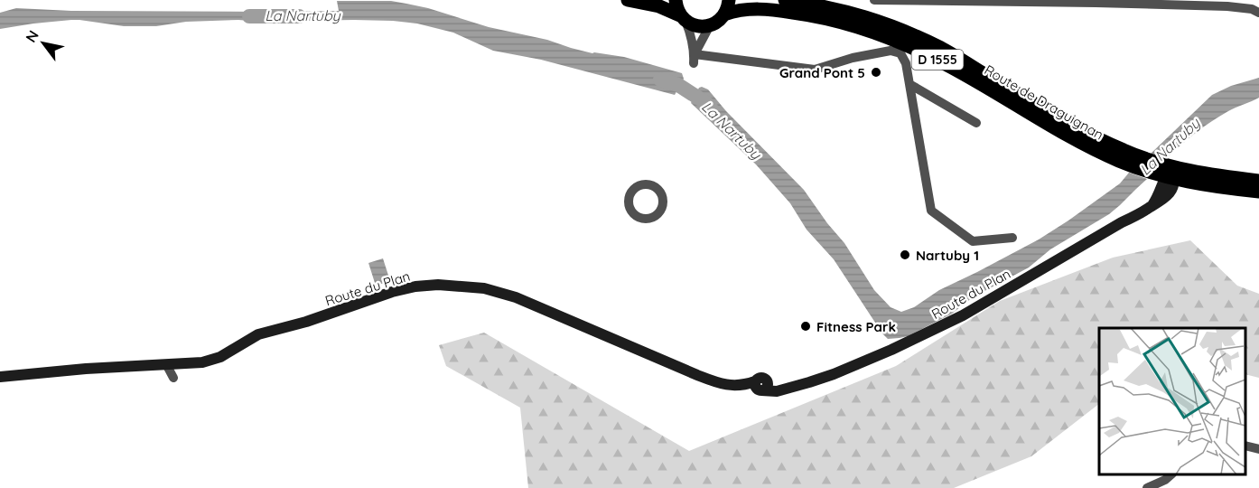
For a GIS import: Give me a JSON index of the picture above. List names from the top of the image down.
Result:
{
  "streets": {
    "main road": ["D 1555", "Route de Draguignan"],
    "street": ["Route du Plan"]
  },
  "crossings": [
    ["Route de Draguignan", "Route du Plan"]
  ],
  "water": ["La Nartuby"],
  "places": ["Grand Pont 5", "Nartuby 1", "Fitness Park"],
  "north": "top left"
}
